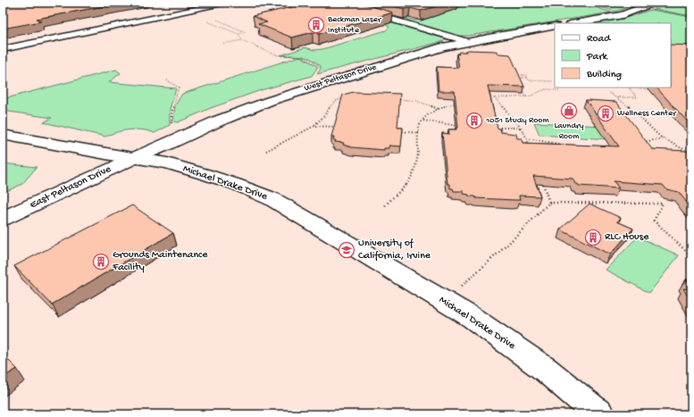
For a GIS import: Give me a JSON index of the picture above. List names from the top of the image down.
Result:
{
  "streets": {
    "street": ["West Peltason Drive", "Michael Drake Drive", "East Peltason Drive"]
  },
  "crossings": [
    ["West Peltason Drive", "Michael Drake Drive"],
    ["West Peltason Drive", "East Peltason Drive"],
    ["Michael Drake Drive", "East Peltason Drive"]
  ],
  "places": {
    "building": [
      "Beckman Laser Institute",
      "Wellness Center",
      "1051 Study Room",
      "RLC House",
      "Grounds Maintenance Facility"
    ],
    "shop": ["Laundry Room"],
    "school or university": ["University of California, Irvine"]
  },
  "legend": ["Road", "Park", "Building"]
}
